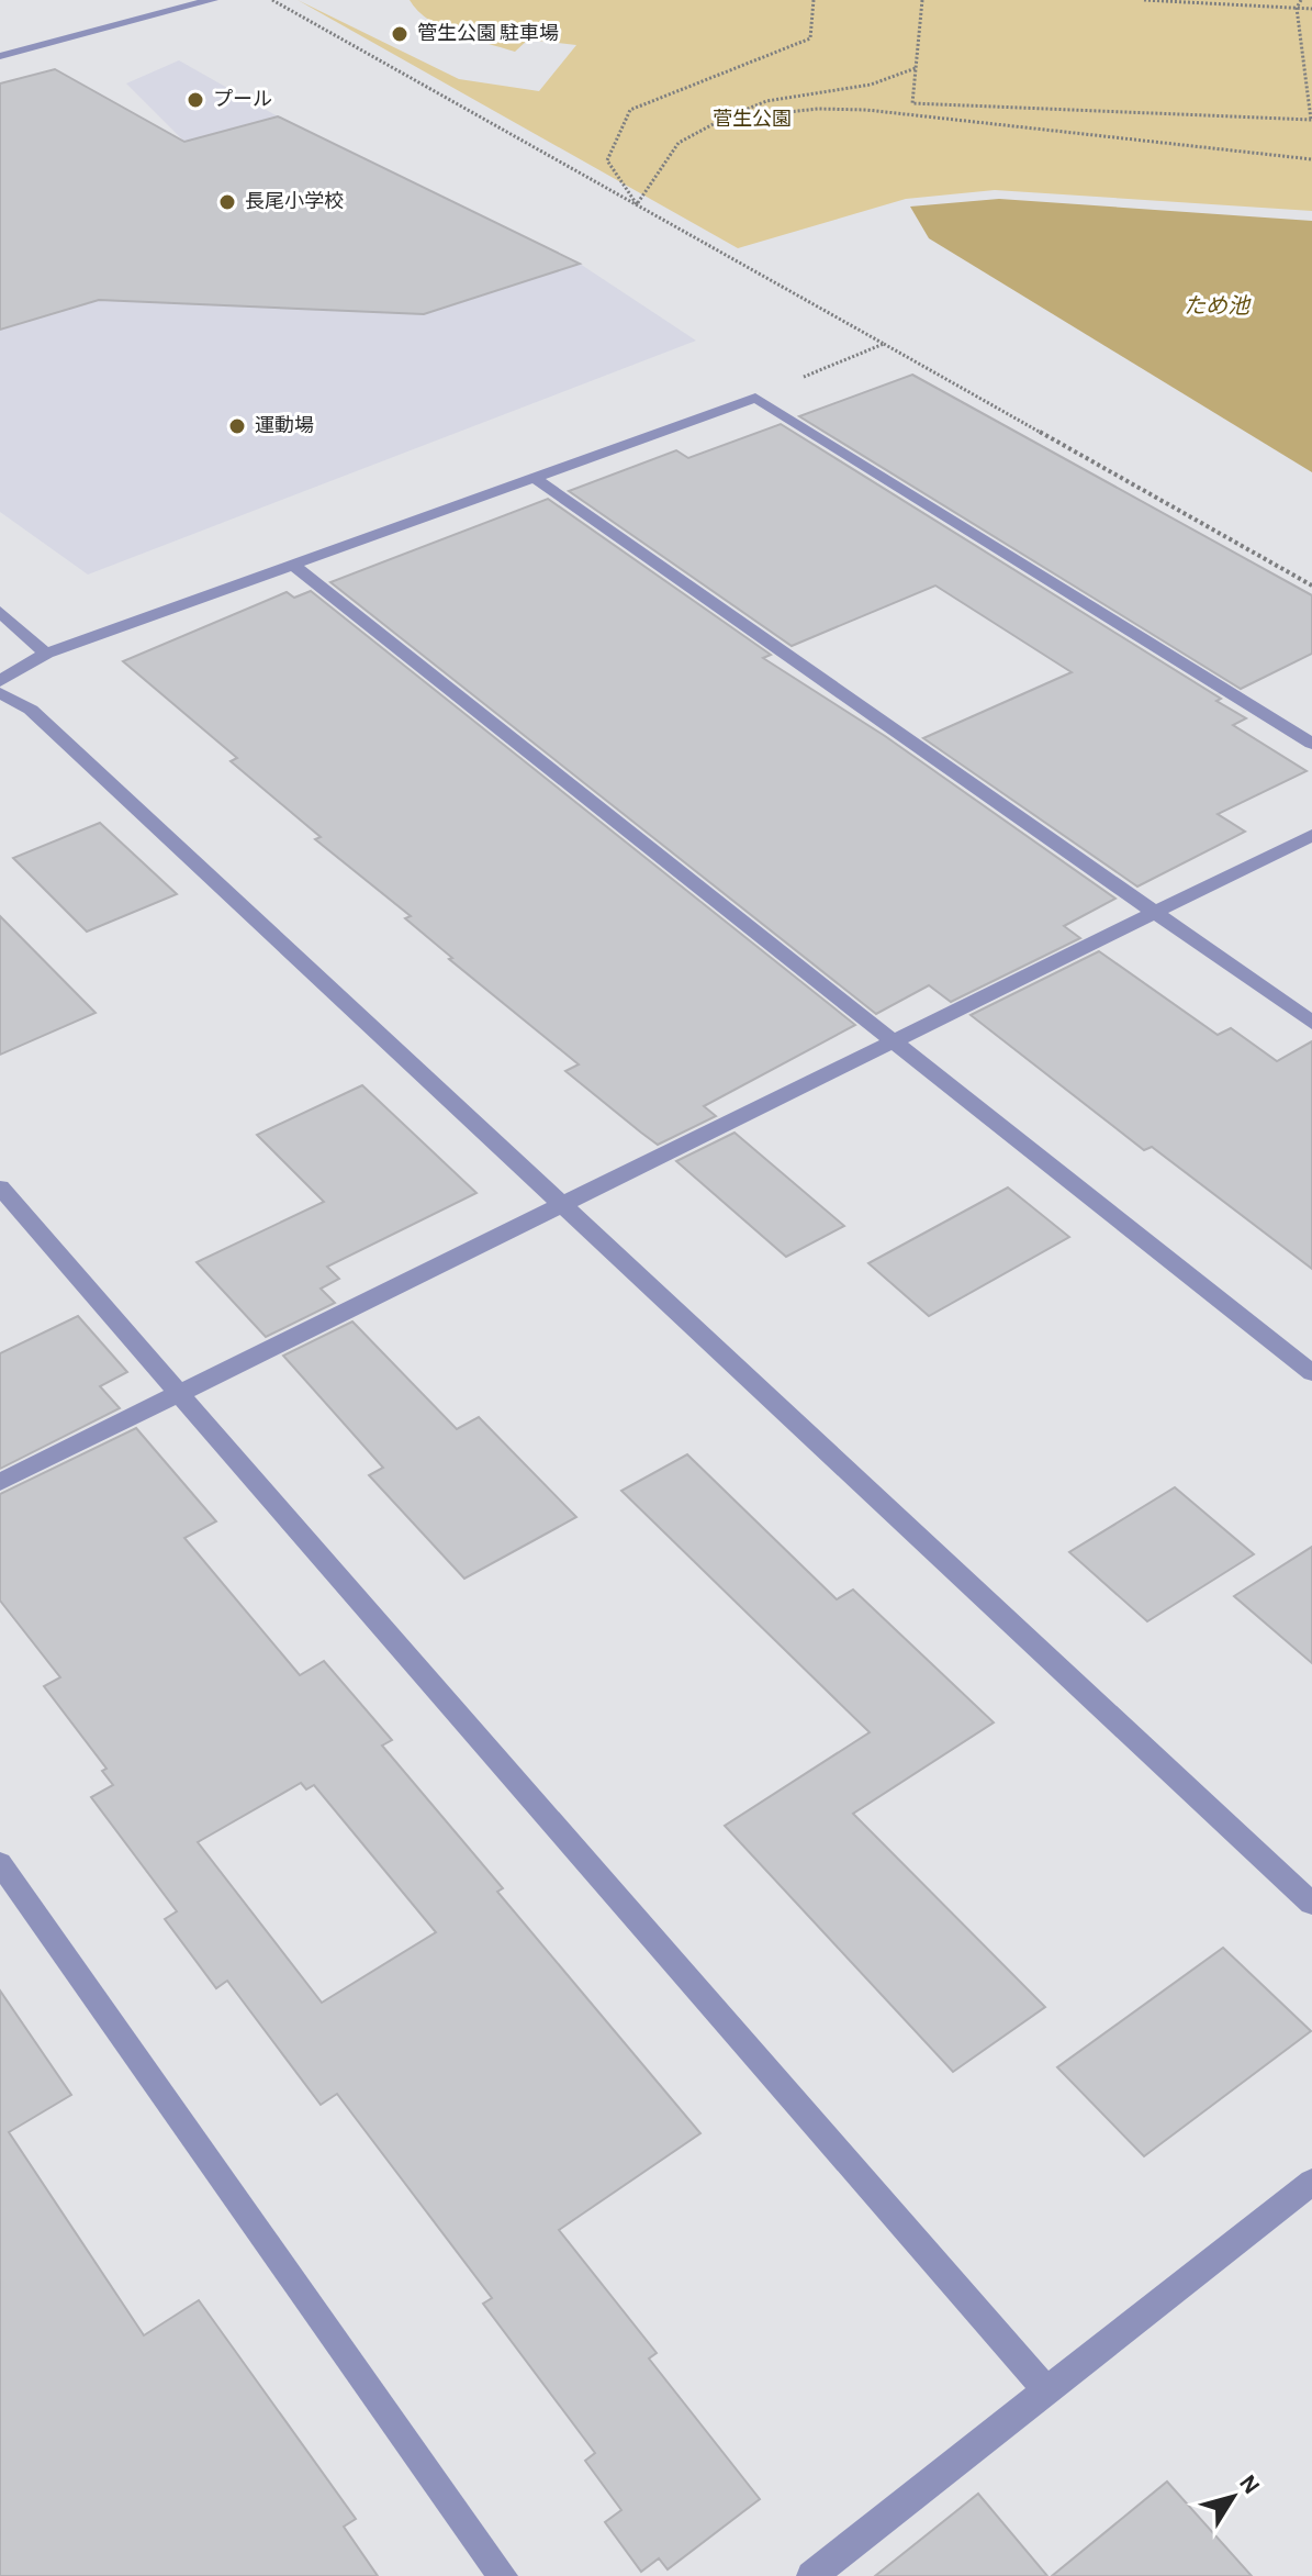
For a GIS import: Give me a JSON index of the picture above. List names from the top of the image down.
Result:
{
  "water": ["ため池"],
  "parks": ["菅生公園"],
  "places": [
    "管生公園 駐車場",
    "プール",
    "長尾小学校",
    "運動場"
  ],
  "north": "top right"
}
